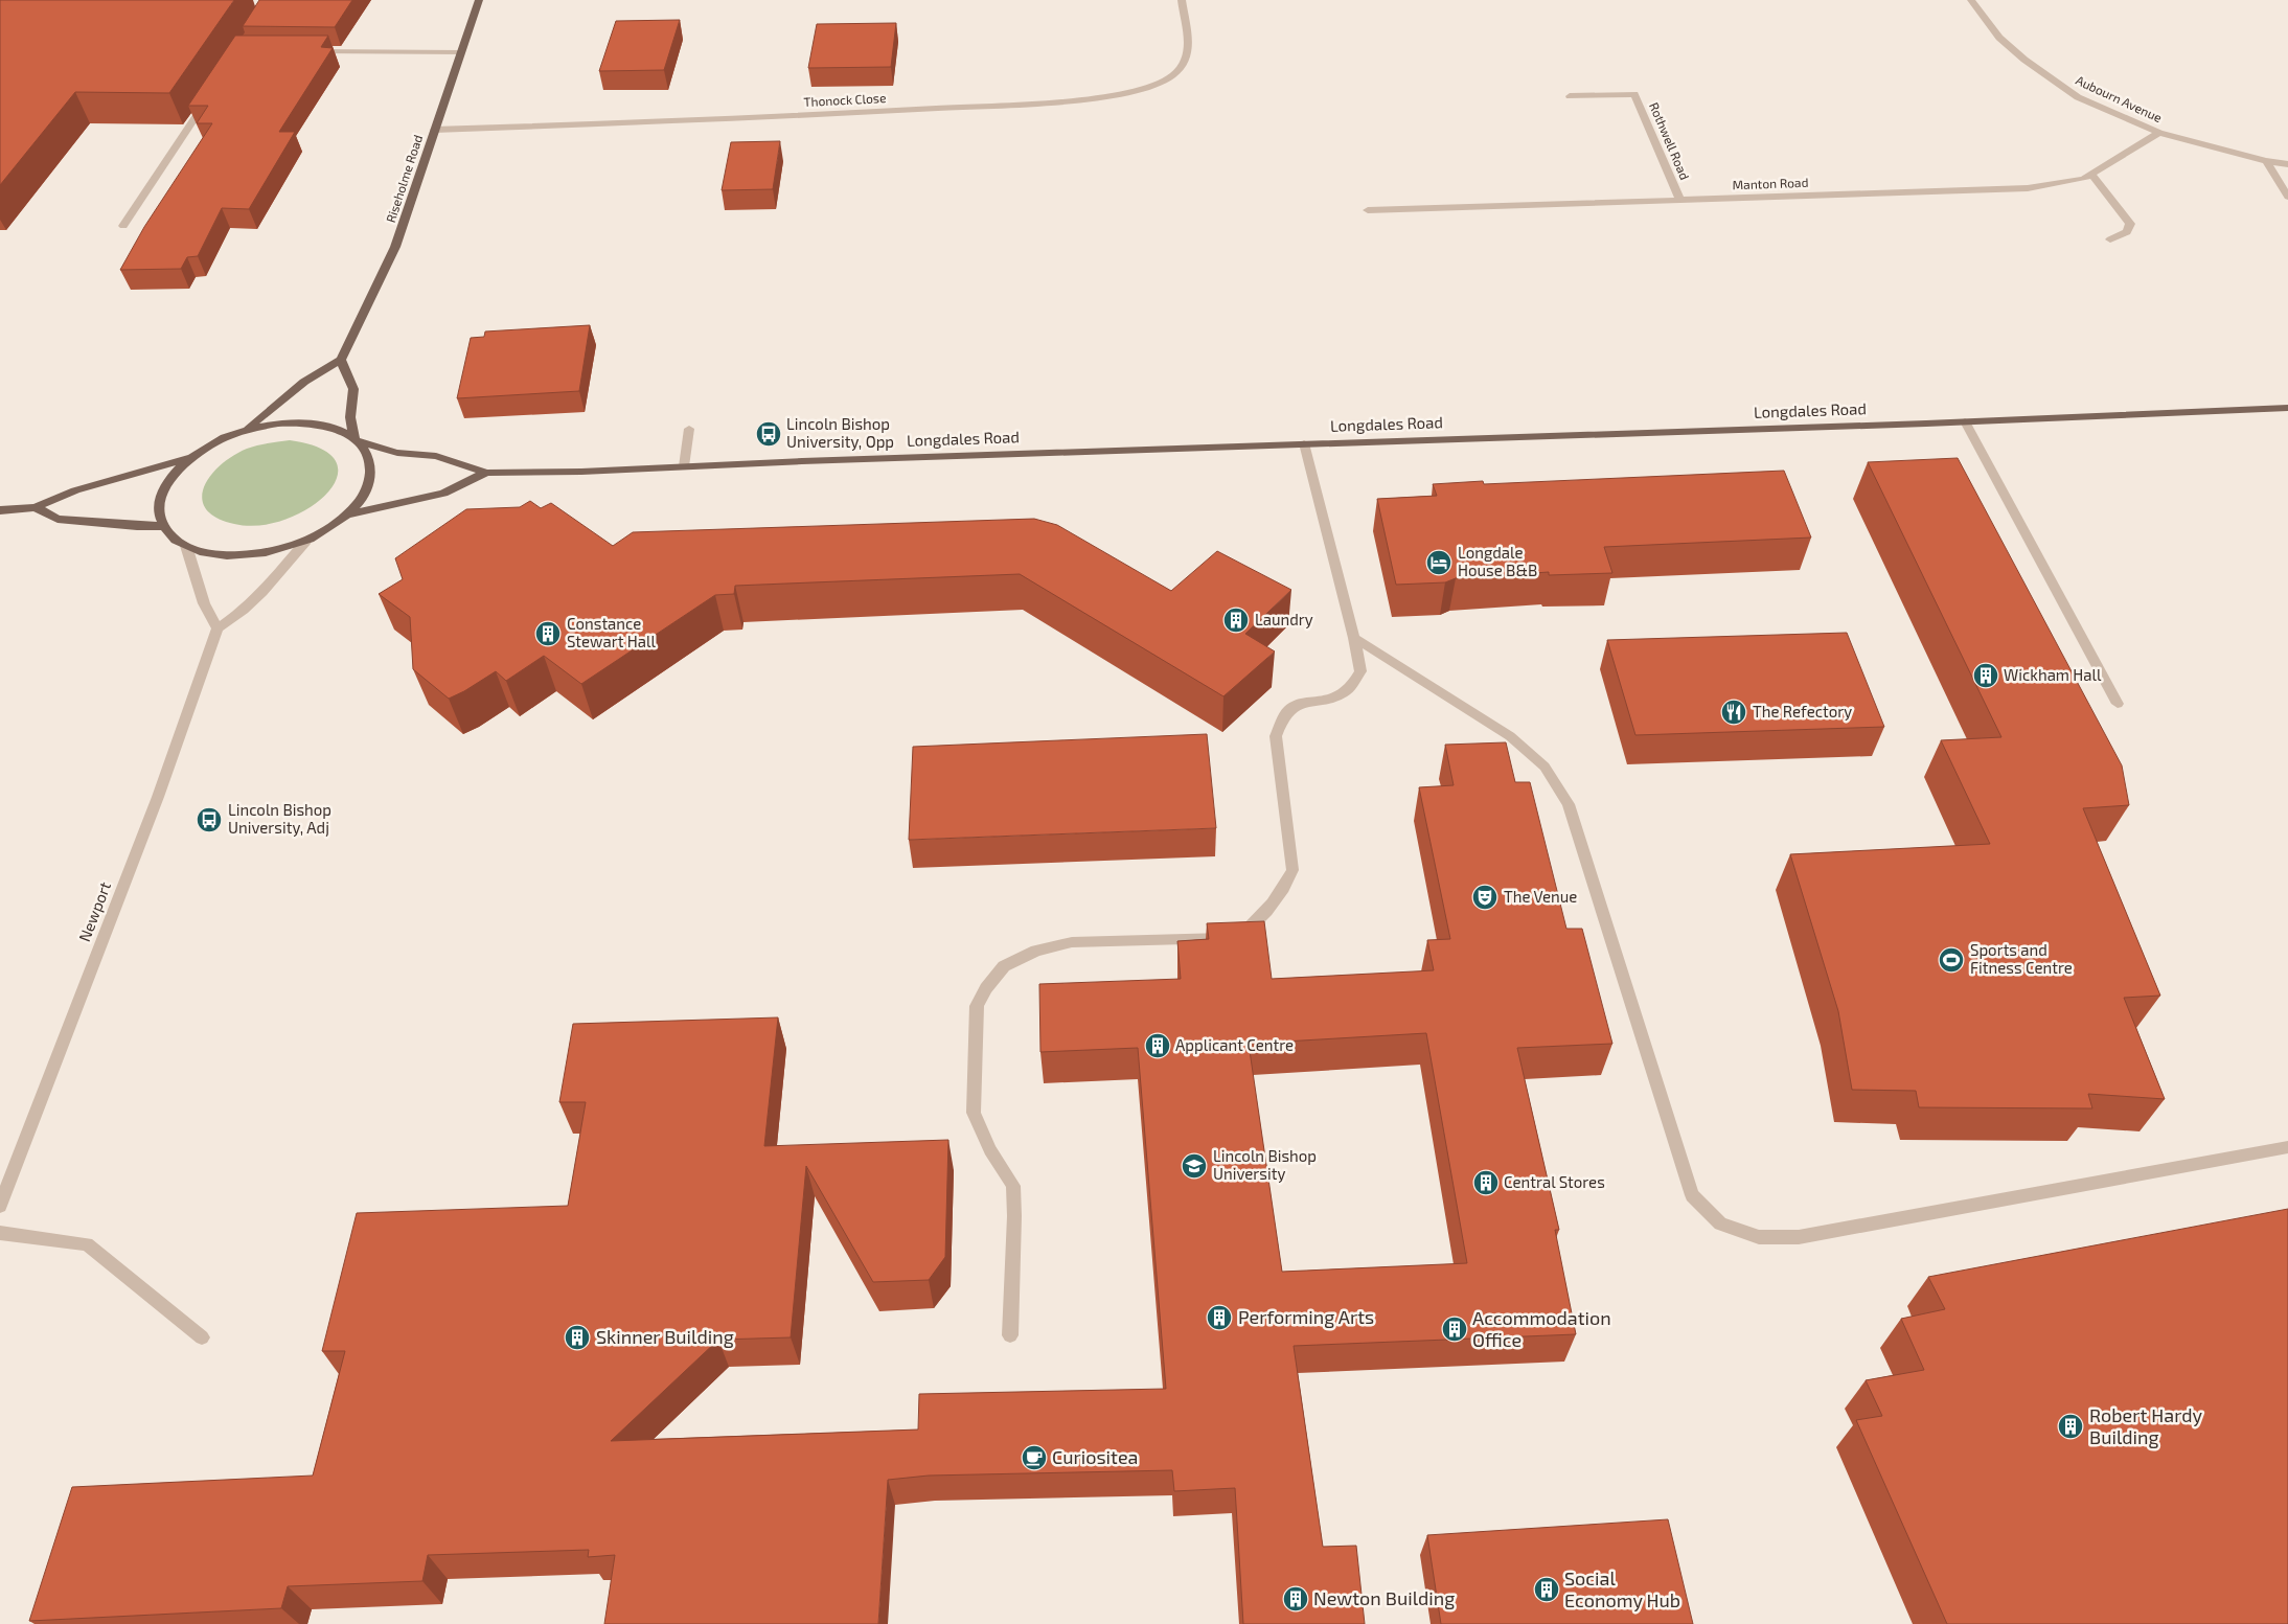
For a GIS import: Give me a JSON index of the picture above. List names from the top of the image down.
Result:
{
  "streets": {
    "main road": ["Riseholme Road", "Longdales Road"],
    "street": [
      "Aubourn Avenue",
      "Thonock Close",
      "Rothwell Road",
      "Manton Road",
      "Newport"
    ]
  },
  "crossings": [
    ["Aubourn Avenue", "Manton Road"],
    ["Thonock Close", "Riseholme Road"],
    ["Rothwell Road", "Manton Road"]
  ],
  "places": {
    "bus stop": ["Lincoln Bishop University, Opp", "Lincoln Bishop University, Adj"],
    "hotel": ["Longdale House B&B"],
    "building": [
      "Laundry",
      "Constance Stewart Hall",
      "Wickham Hall",
      "Applicant Centre",
      "Central Stores",
      "Performing Arts",
      "Accommodation Office",
      "Skinner Building",
      "Robert Hardy Building",
      "Social Economy Hub",
      "Newton Building"
    ],
    "restaurant": ["The Refectory"],
    "theatre": ["The Venue"],
    "sports": ["Sports and Fitness Centre"],
    "school or university": ["Lincoln Bishop University"],
    "cafe": ["Curiositea"]
  }
}
